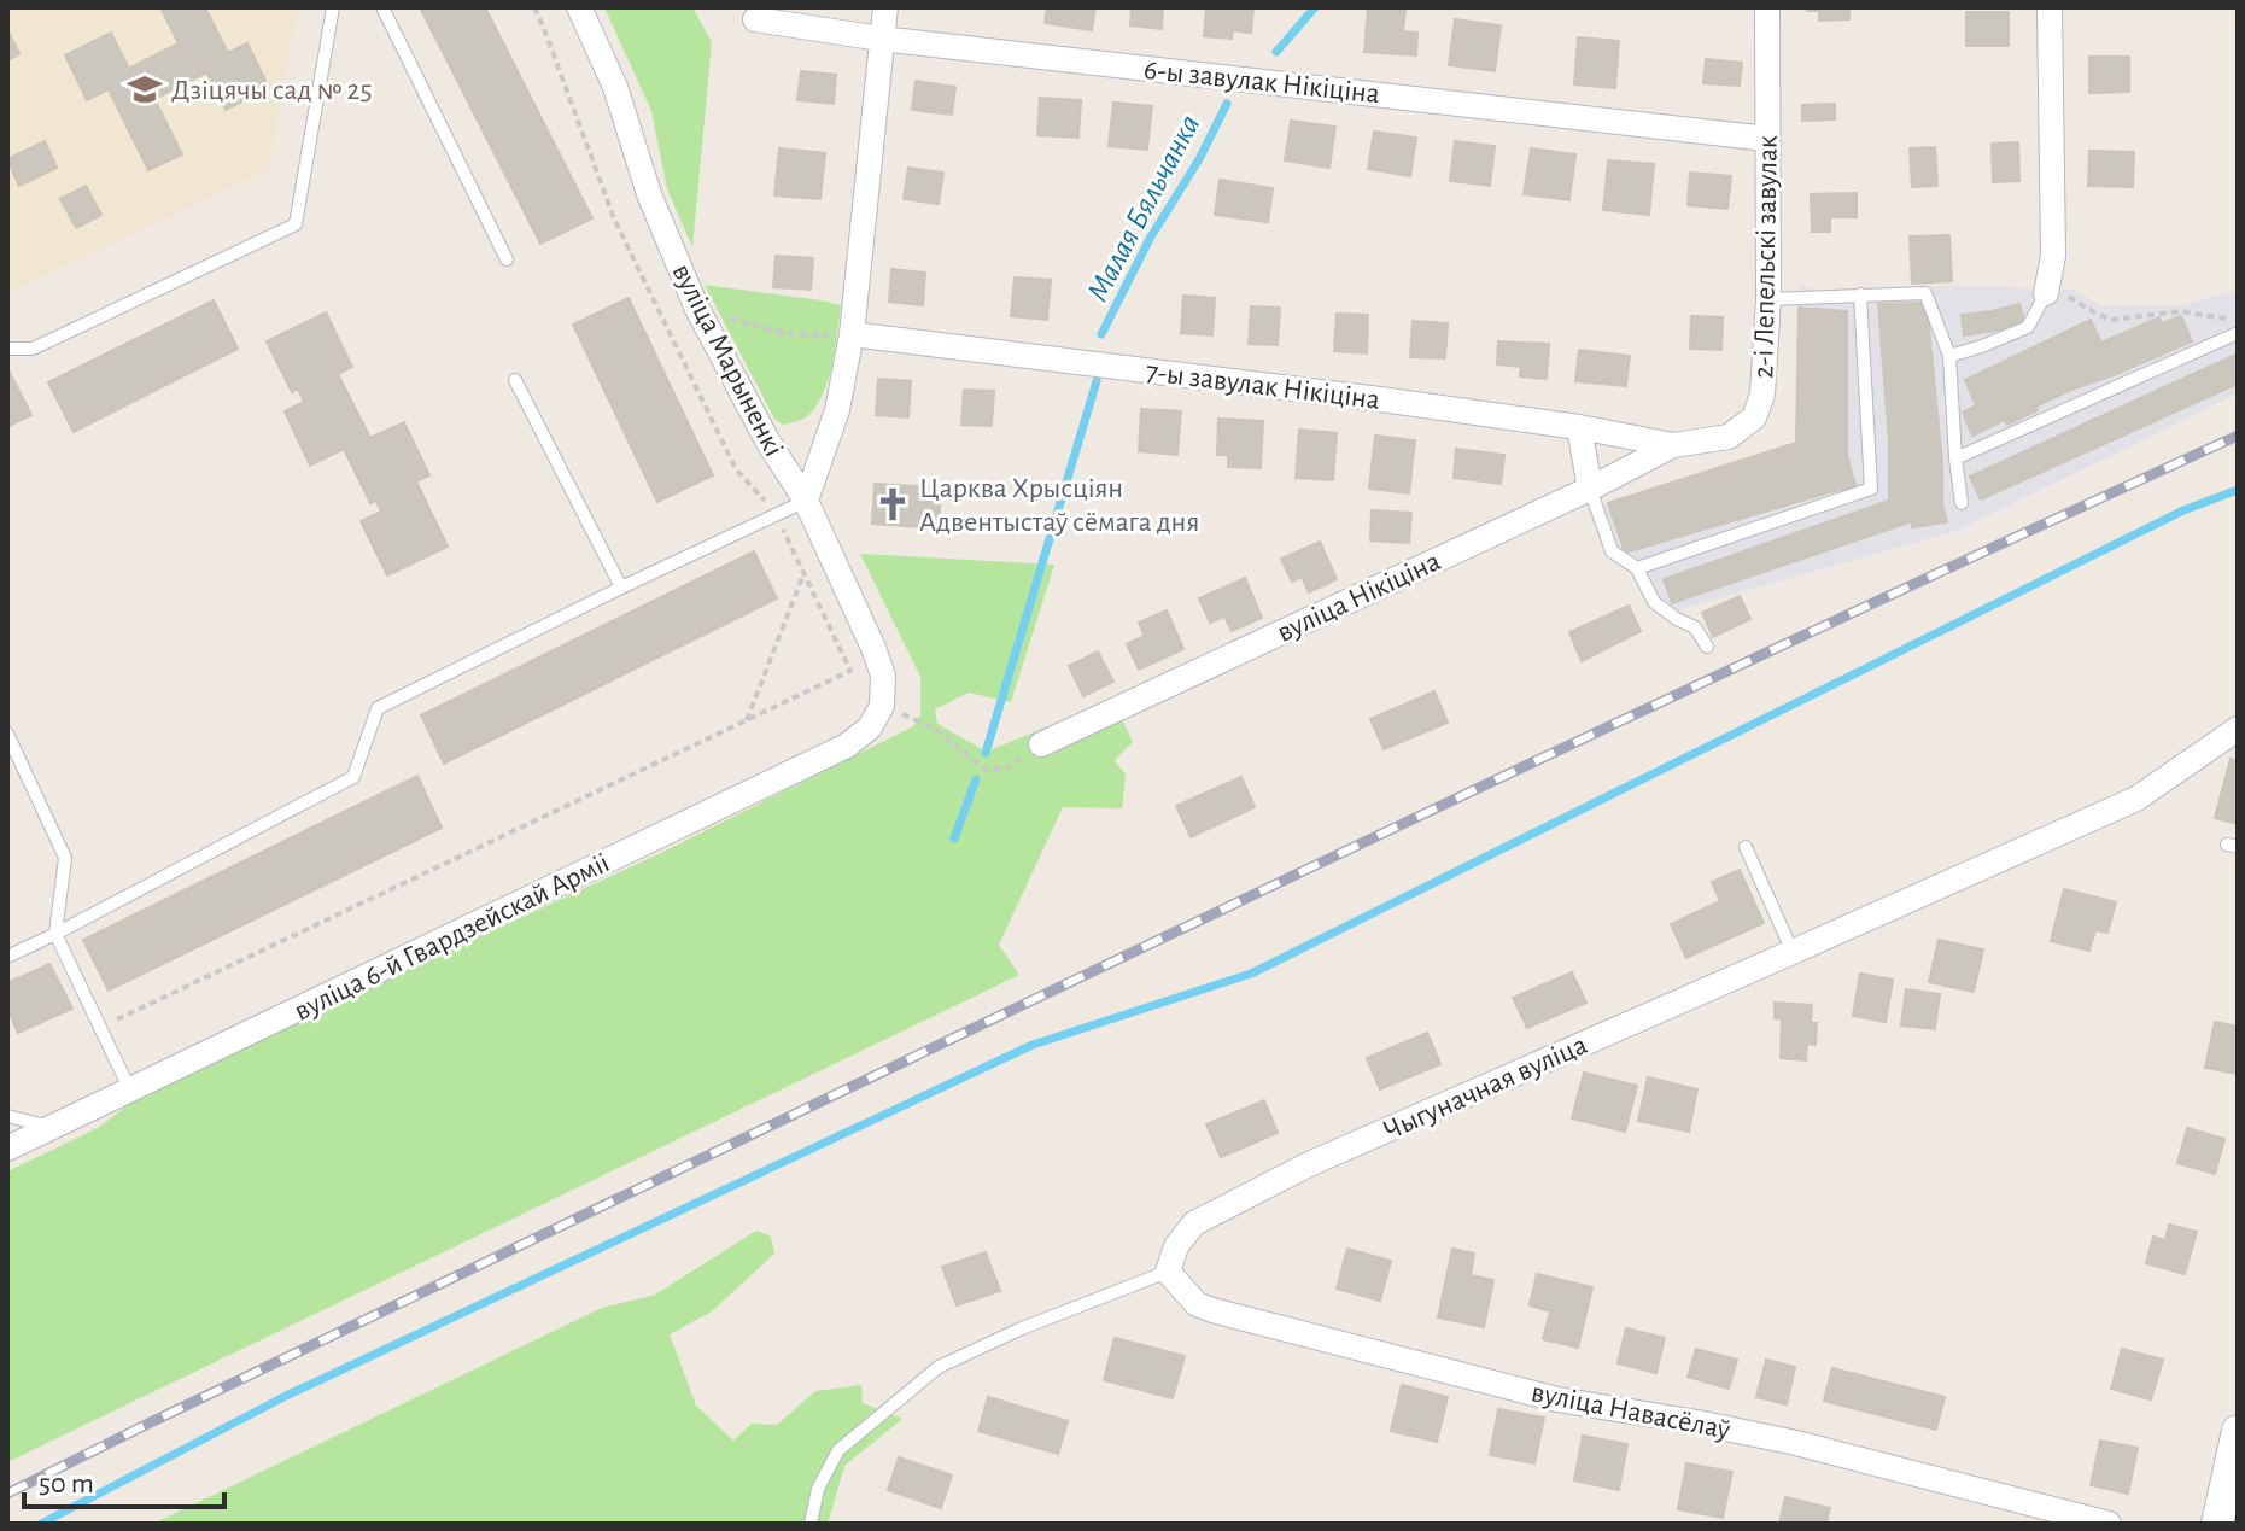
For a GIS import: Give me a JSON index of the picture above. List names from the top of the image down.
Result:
{
  "streets": {
    "street": [
      "6-ы завулак Нікіціна",
      "2-і Лепельскі завулак",
      "вуліца Марыненкі",
      "7-ы завулак Нікіціна",
      "вуліца Нікіціна",
      "вуліца 6-й Гвардзейскай Арміі",
      "Чыгуначная вуліца",
      "вуліца Навасёлаў"
    ]
  },
  "crossings": [
    ["6-ы завулак Нікіціна", "2-і Лепельскі завулак"],
    ["2-і Лепельскі завулак", "7-ы завулак Нікіціна"],
    ["2-і Лепельскі завулак", "вуліца Нікіціна"],
    ["вуліца Марыненкі", "вуліца 6-й Гвардзейскай Арміі"],
    ["7-ы завулак Нікіціна", "вуліца Нікіціна"],
    ["Чыгуначная вуліца", "вуліца Навасёлаў"]
  ],
  "water": ["Малая Бяльчанка"],
  "places": {
    "school or university": ["Дзіцячы сад № 25"],
    "church": ["Царква Хрысціян Адвентыстаў сёмага дня"]
  },
  "scale_bar": "50 m"
}
